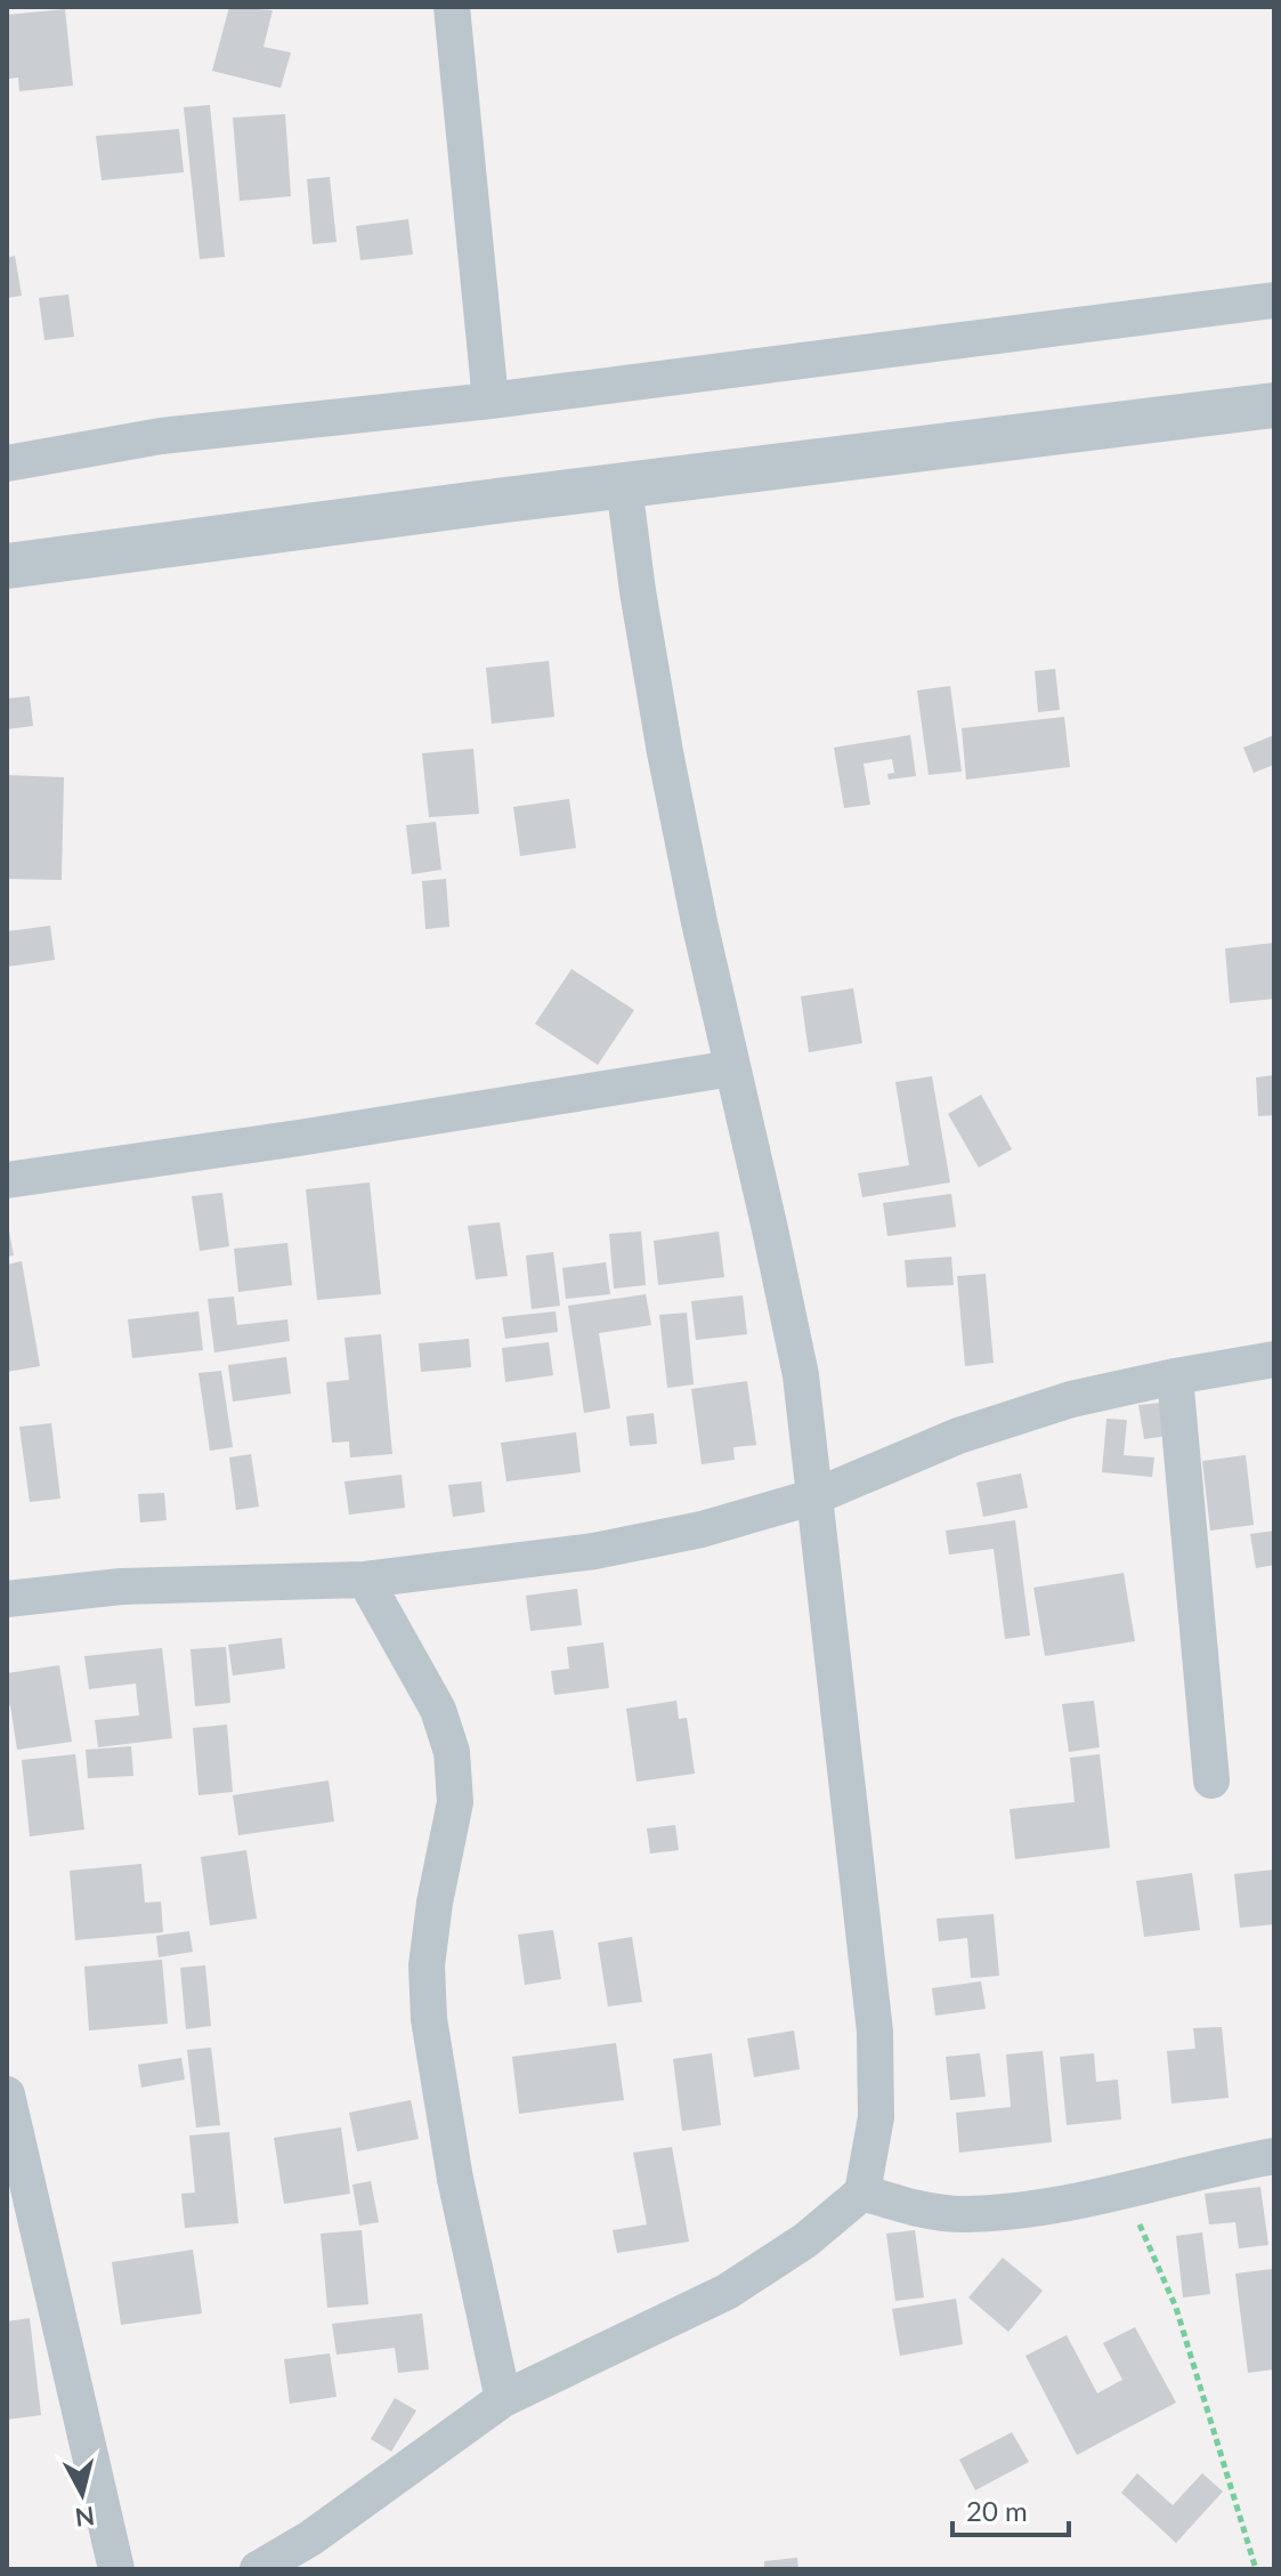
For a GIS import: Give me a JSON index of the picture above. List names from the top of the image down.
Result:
{
  "scale_bar": "20 m",
  "north": "bottom"
}
